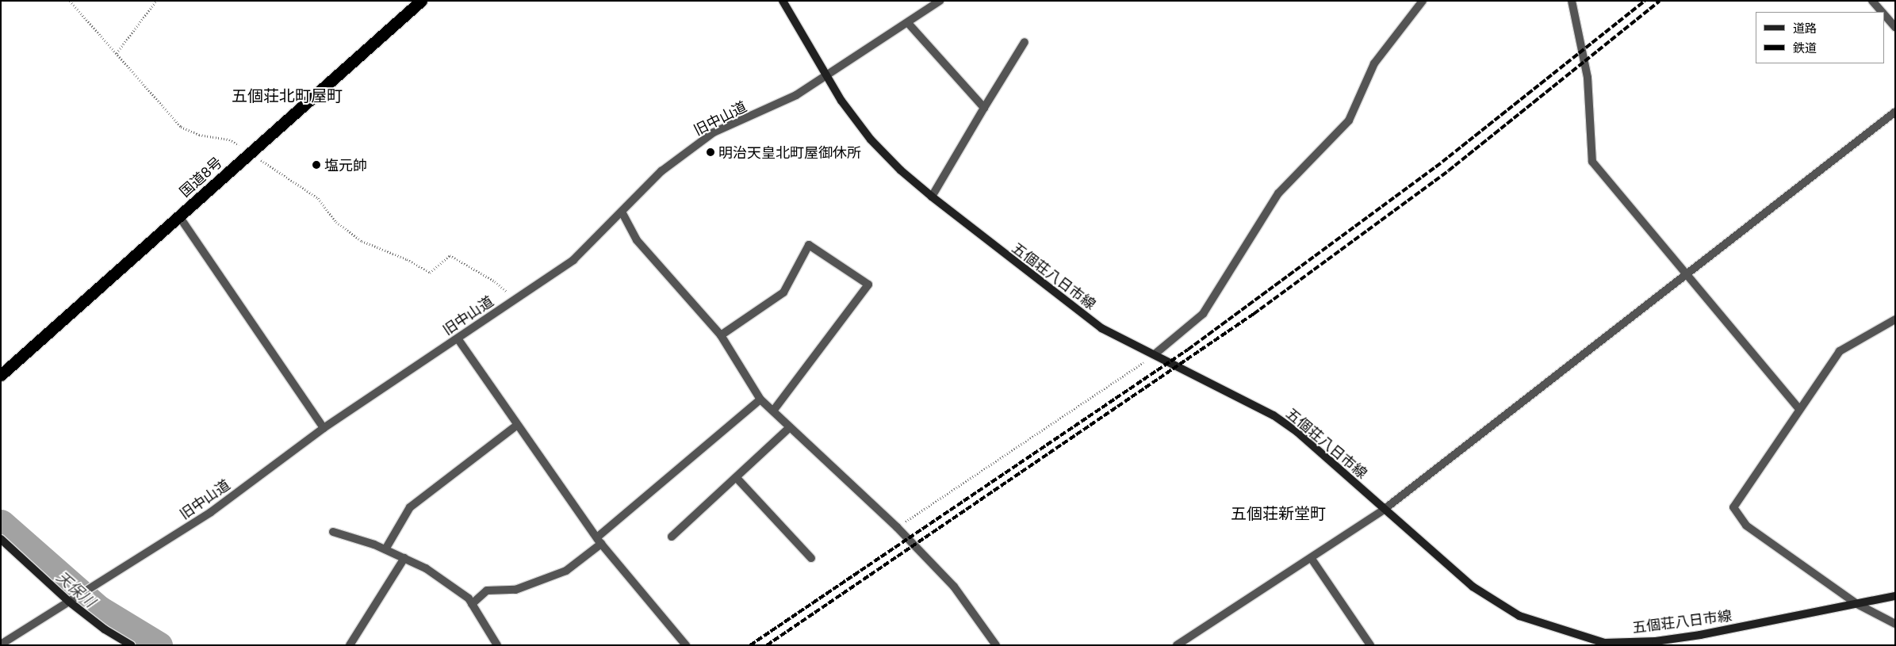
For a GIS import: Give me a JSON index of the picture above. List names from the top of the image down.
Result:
{
  "streets": {
    "highway": ["国道8号"],
    "main road": ["五個荘八日市線"],
    "street": ["旧中山道"]
  },
  "crossings": [
    ["旧中山道", "五個荘八日市線"]
  ],
  "districts": ["五個荘北町屋町", "五個荘新堂町"],
  "water": ["天保川"],
  "places": ["明治天皇北町屋御休所", "塩元帥"],
  "legend": ["道路", "鉄道"]
}
